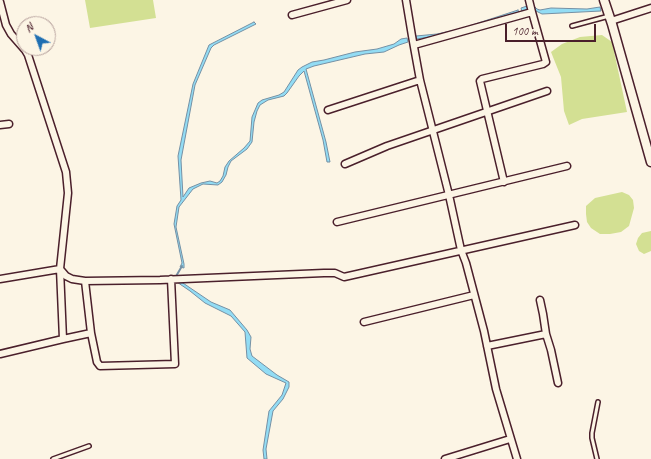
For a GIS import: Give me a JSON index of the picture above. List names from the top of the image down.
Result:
{
  "scale_bar": "100 m",
  "north": "top left"
}
